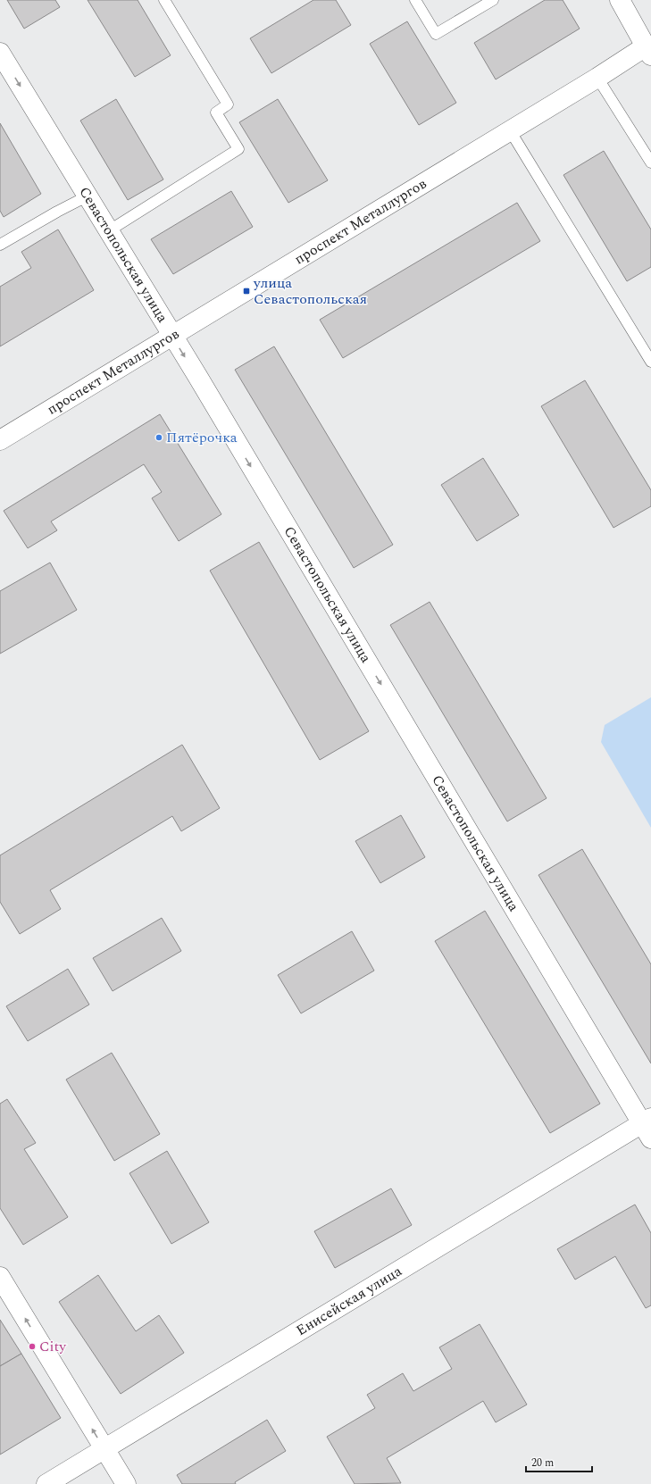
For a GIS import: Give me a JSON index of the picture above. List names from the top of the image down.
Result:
{
  "streets": {
    "street": ["проспект Металлургов", "Севастопольская улица", "Енисейская улица"]
  },
  "crossings": [
    ["проспект Металлургов", "Севастопольская улица"],
    ["Севастопольская улица", "Енисейская улица"]
  ],
  "one_way": ["Севастопольская улица"],
  "places": {
    "transit": ["улица Севастопольская"],
    "other": ["Пятёрочка", "City"]
  },
  "scale_bar": "20 m"
}
